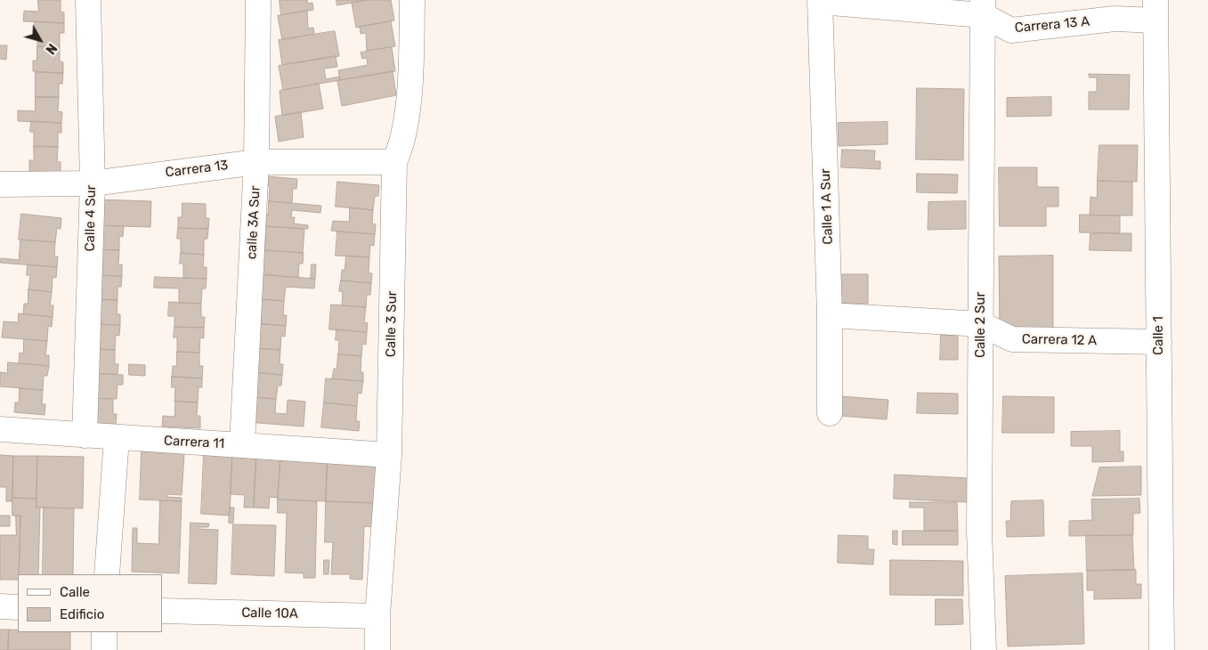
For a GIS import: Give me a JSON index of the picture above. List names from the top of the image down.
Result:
{
  "streets": {
    "street": [
      "Carrera 13 A",
      "Carrera 13",
      "Calle 1 A Sur",
      "Calle 4 Sur",
      "calle 3A Sur",
      "Calle 3 Sur",
      "Calle 2 Sur",
      "Calle 1",
      "Carrera 12 A",
      "Carrera 11",
      "Calle 10A"
    ]
  },
  "crossings": [
    ["Carrera 13 A", "Calle 1 A Sur"],
    ["Carrera 13 A", "Calle 2 Sur"],
    ["Carrera 13 A", "Calle 1"],
    ["Carrera 13", "Calle 4 Sur"],
    ["Carrera 13", "calle 3A Sur"],
    ["Carrera 13", "Calle 3 Sur"],
    ["Calle 1 A Sur", "Carrera 12 A"],
    ["Calle 4 Sur", "Carrera 11"],
    ["calle 3A Sur", "Carrera 11"],
    ["Calle 3 Sur", "Carrera 11"],
    ["Calle 3 Sur", "Calle 10A"],
    ["Calle 2 Sur", "Carrera 12 A"],
    ["Calle 1", "Carrera 12 A"]
  ],
  "legend": ["Calle", "Edificio"],
  "north": "bottom right"
}
